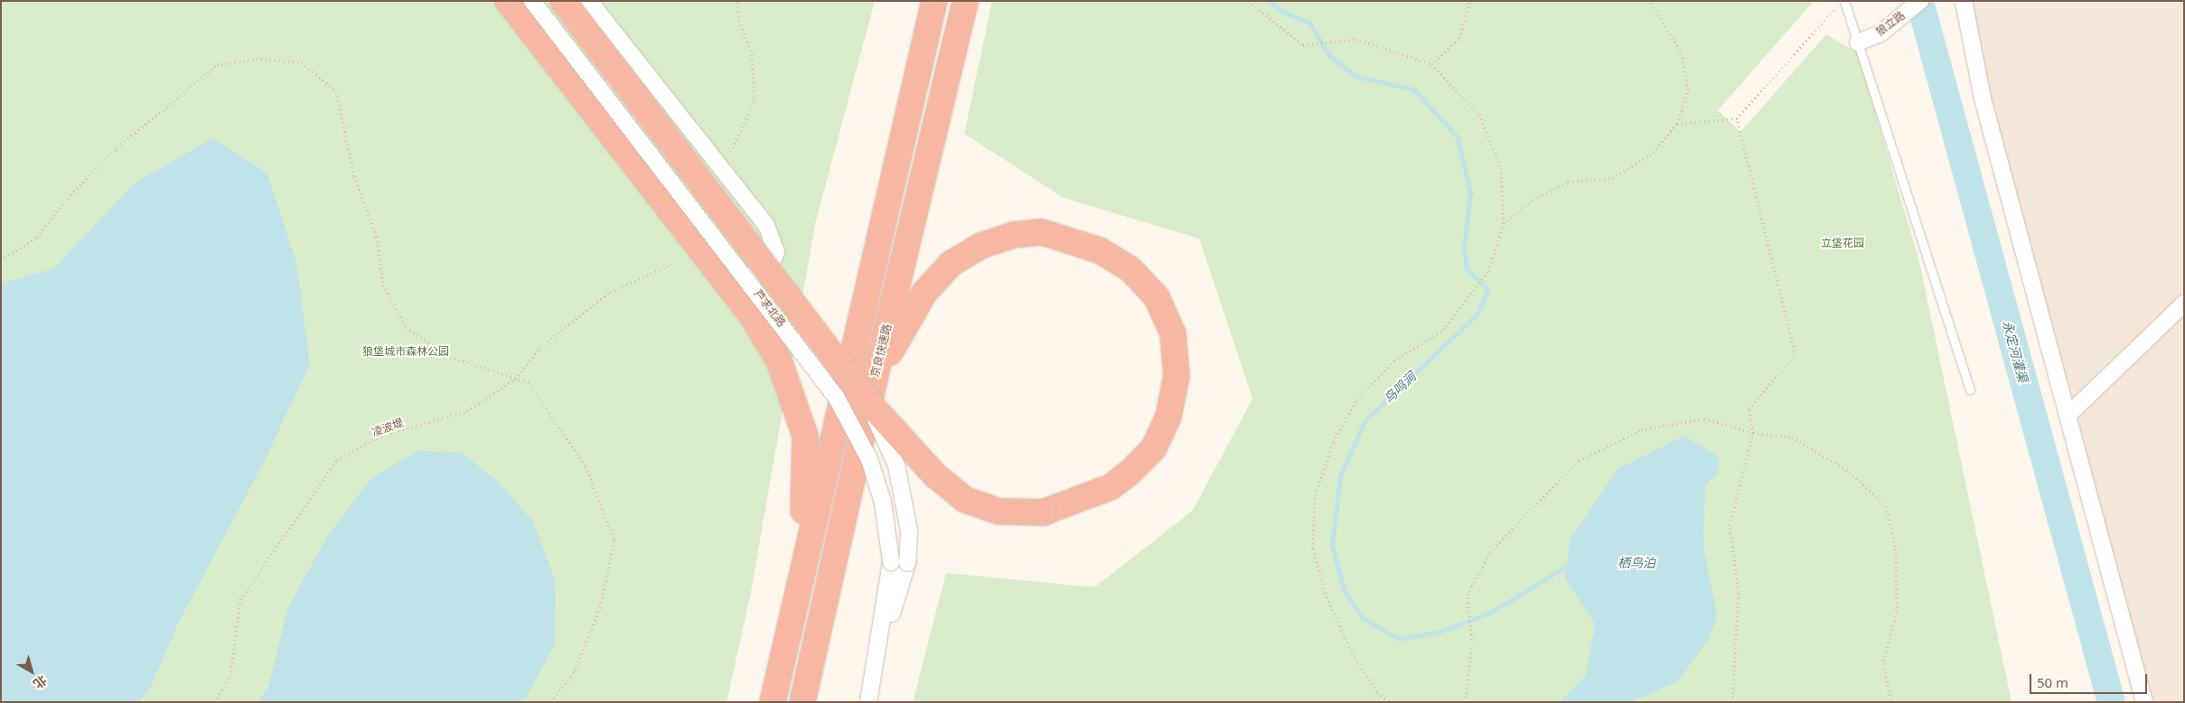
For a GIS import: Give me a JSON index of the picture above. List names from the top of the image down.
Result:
{
  "streets": {
    "highway": ["京良快速路"],
    "street": ["狼立路", "芦求北路"],
    "path": ["凌波堤"]
  },
  "water": ["永定河灌渠", "鸟鸣涧", "栖鸟泊"],
  "parks": ["立垡花园", "狼垡城市森林公园"],
  "scale_bar": "50 m",
  "north": "bottom right"
}
